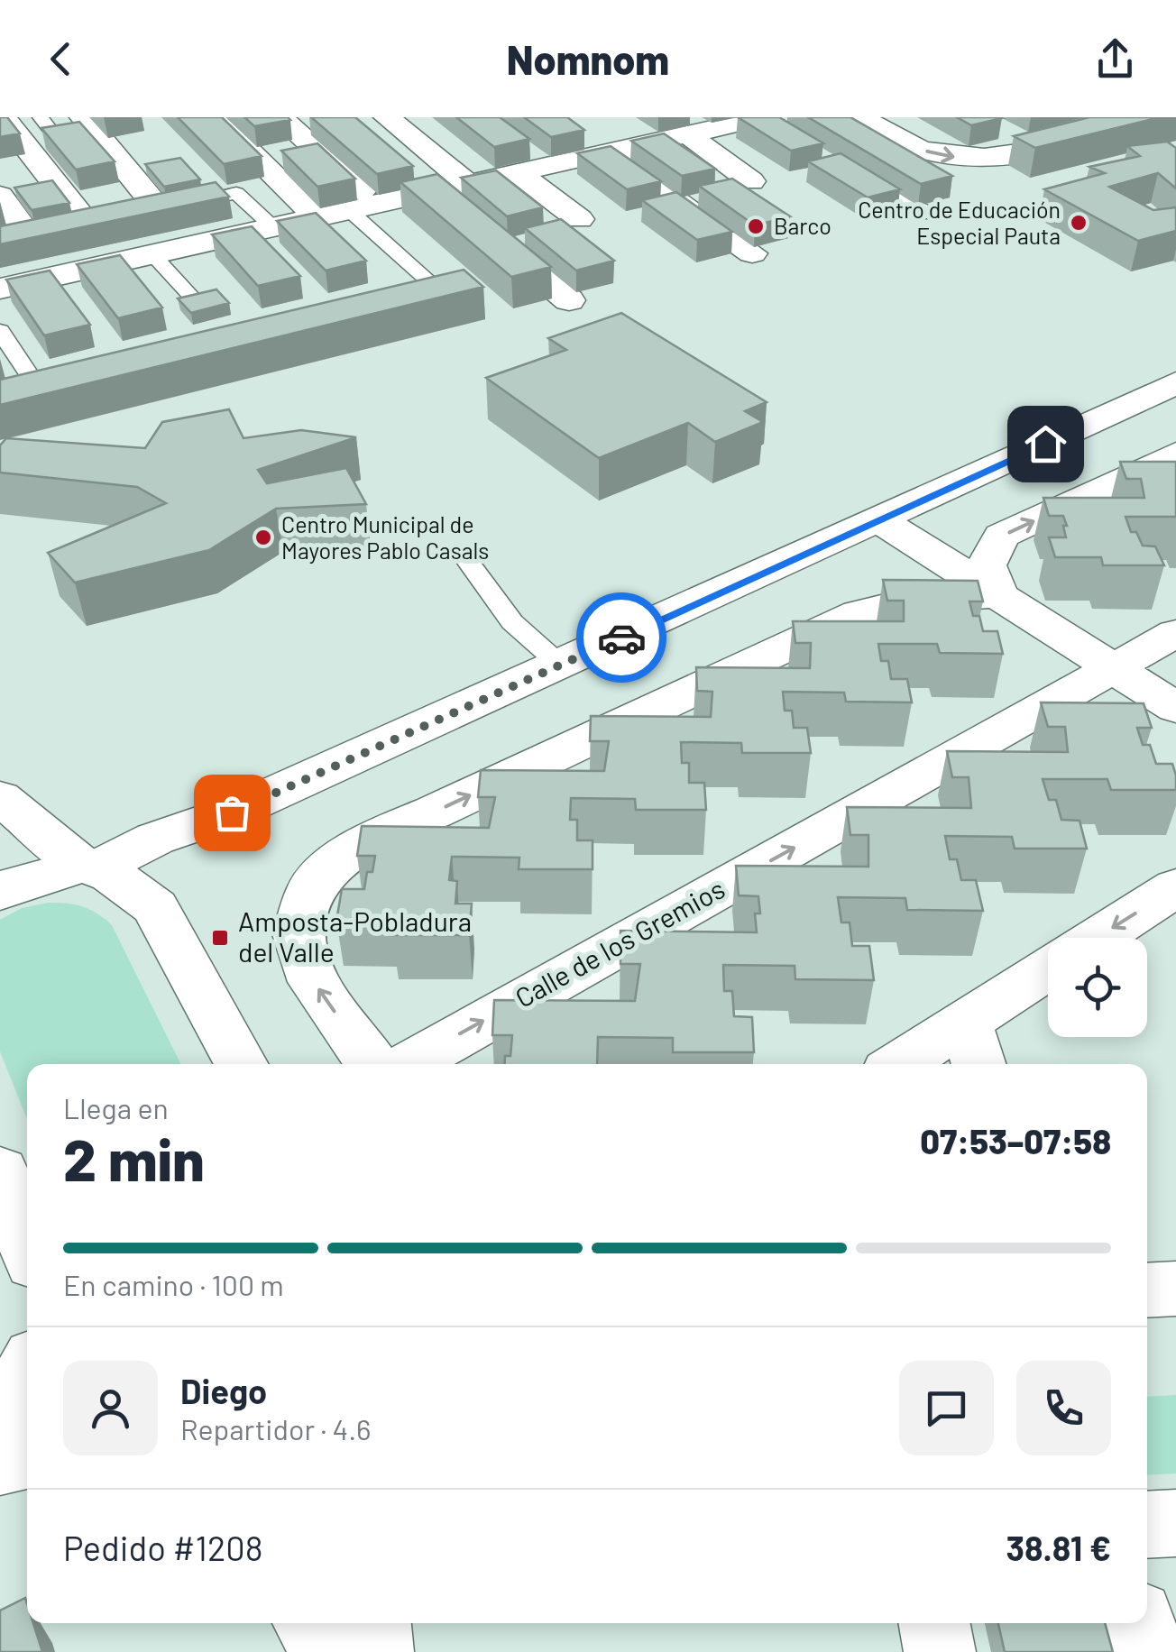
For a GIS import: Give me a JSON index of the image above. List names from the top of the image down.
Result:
{
  "streets": {
    "street": ["Calle de los Gremios"]
  },
  "places": {
    "other": ["Centro de Educación Especial Pauta", "Barco", "Centro Municipal de Mayores Pablo Casals"],
    "transit": ["Amposta-Pobladura del Valle"]
  },
  "page": {
    "header": "Nomnom",
    "heading": ["2 min", "Llega en", "07:53–07:58"],
    "panel": [
      "Diego",
      "Repartidor · 4.6",
      "Pedido #1208",
      "38.81 €"
    ],
    "bar": "En camino · 100 m"
  }
}
